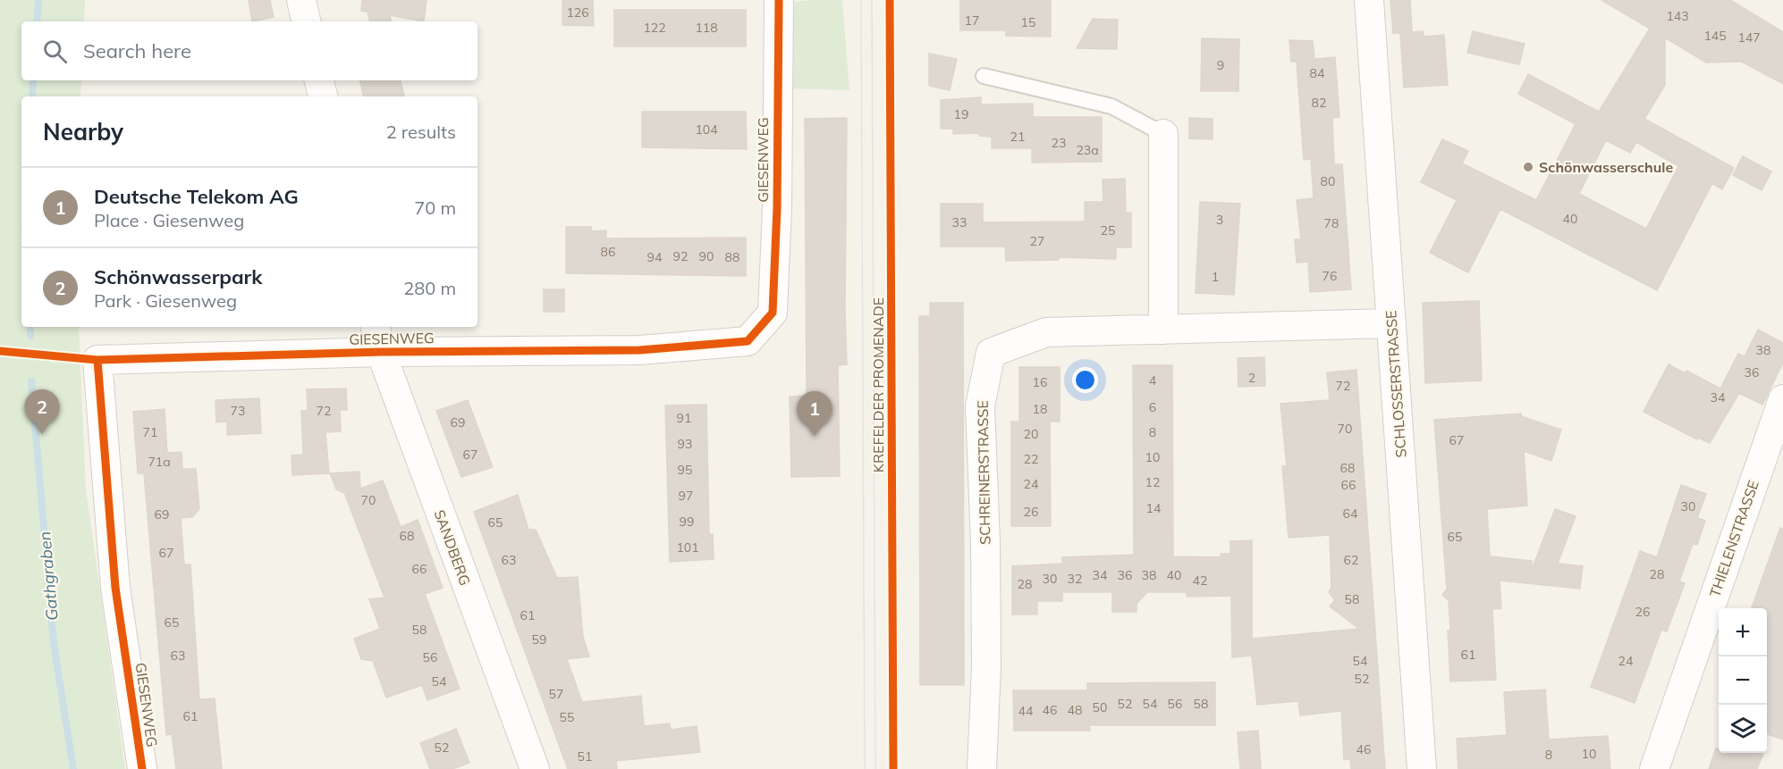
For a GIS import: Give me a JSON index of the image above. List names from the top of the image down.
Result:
{
  "streets": {
    "street": [
      "GIESENWEG",
      "SCHLOSSERSTRASSE",
      "SCHREINERSTRASSE",
      "THIELENSTRASSE",
      "SANDBERG"
    ],
    "cycle path": ["KREFELDER PROMENADE"]
  },
  "crossings": [
    ["GIESENWEG", "SANDBERG"],
    ["SCHLOSSERSTRASSE", "SCHREINERSTRASSE"]
  ],
  "water": ["Gathgraben"],
  "places": ["Schönwasserschule"],
  "house_numbers": [
    "126",
    "143",
    "17",
    "15",
    "122",
    "118",
    "145",
    "147",
    "9",
    "84",
    "82",
    "19",
    "104",
    "21",
    "23",
    "23a",
    "80",
    "40",
    "3",
    "33",
    "78",
    "25",
    "27",
    "86",
    "92",
    "90",
    "94",
    "88",
    "76",
    "1",
    "38",
    "36",
    "2",
    "4",
    "16",
    "72",
    "34",
    "6",
    "18",
    "73",
    "72",
    "91",
    "69",
    "70",
    "71",
    "8",
    "20",
    "67",
    "93",
    "67",
    "10",
    "22",
    "71a",
    "68",
    "95",
    "12",
    "24",
    "66",
    "97",
    "70",
    "30",
    "14",
    "26",
    "64",
    "69",
    "99",
    "65",
    "68",
    "65",
    "101",
    "67",
    "63",
    "62",
    "66",
    "28",
    "34",
    "36",
    "38",
    "40",
    "30",
    "32",
    "42",
    "28",
    "58",
    "26",
    "61",
    "65",
    "58",
    "59",
    "61",
    "63",
    "56",
    "54",
    "24",
    "52",
    "54",
    "57",
    "52",
    "54",
    "56",
    "58",
    "50",
    "46",
    "48",
    "44",
    "61",
    "55",
    "52",
    "46",
    "10",
    "8",
    "51"
  ],
  "page": {
    "search": "Search here",
    "heading": ["Nearby", "2 results"],
    "list": [
      {
        "mark": "1",
        "name": "Deutsche Telekom AG",
        "note": "Place · Giesenweg",
        "value": "70 m"
      },
      {
        "mark": "2",
        "name": "Schönwasserpark",
        "note": "Park · Giesenweg",
        "value": "280 m"
      }
    ],
    "pins": ["2", "1"],
    "map_buttons": ["+", "−"]
  }
}
